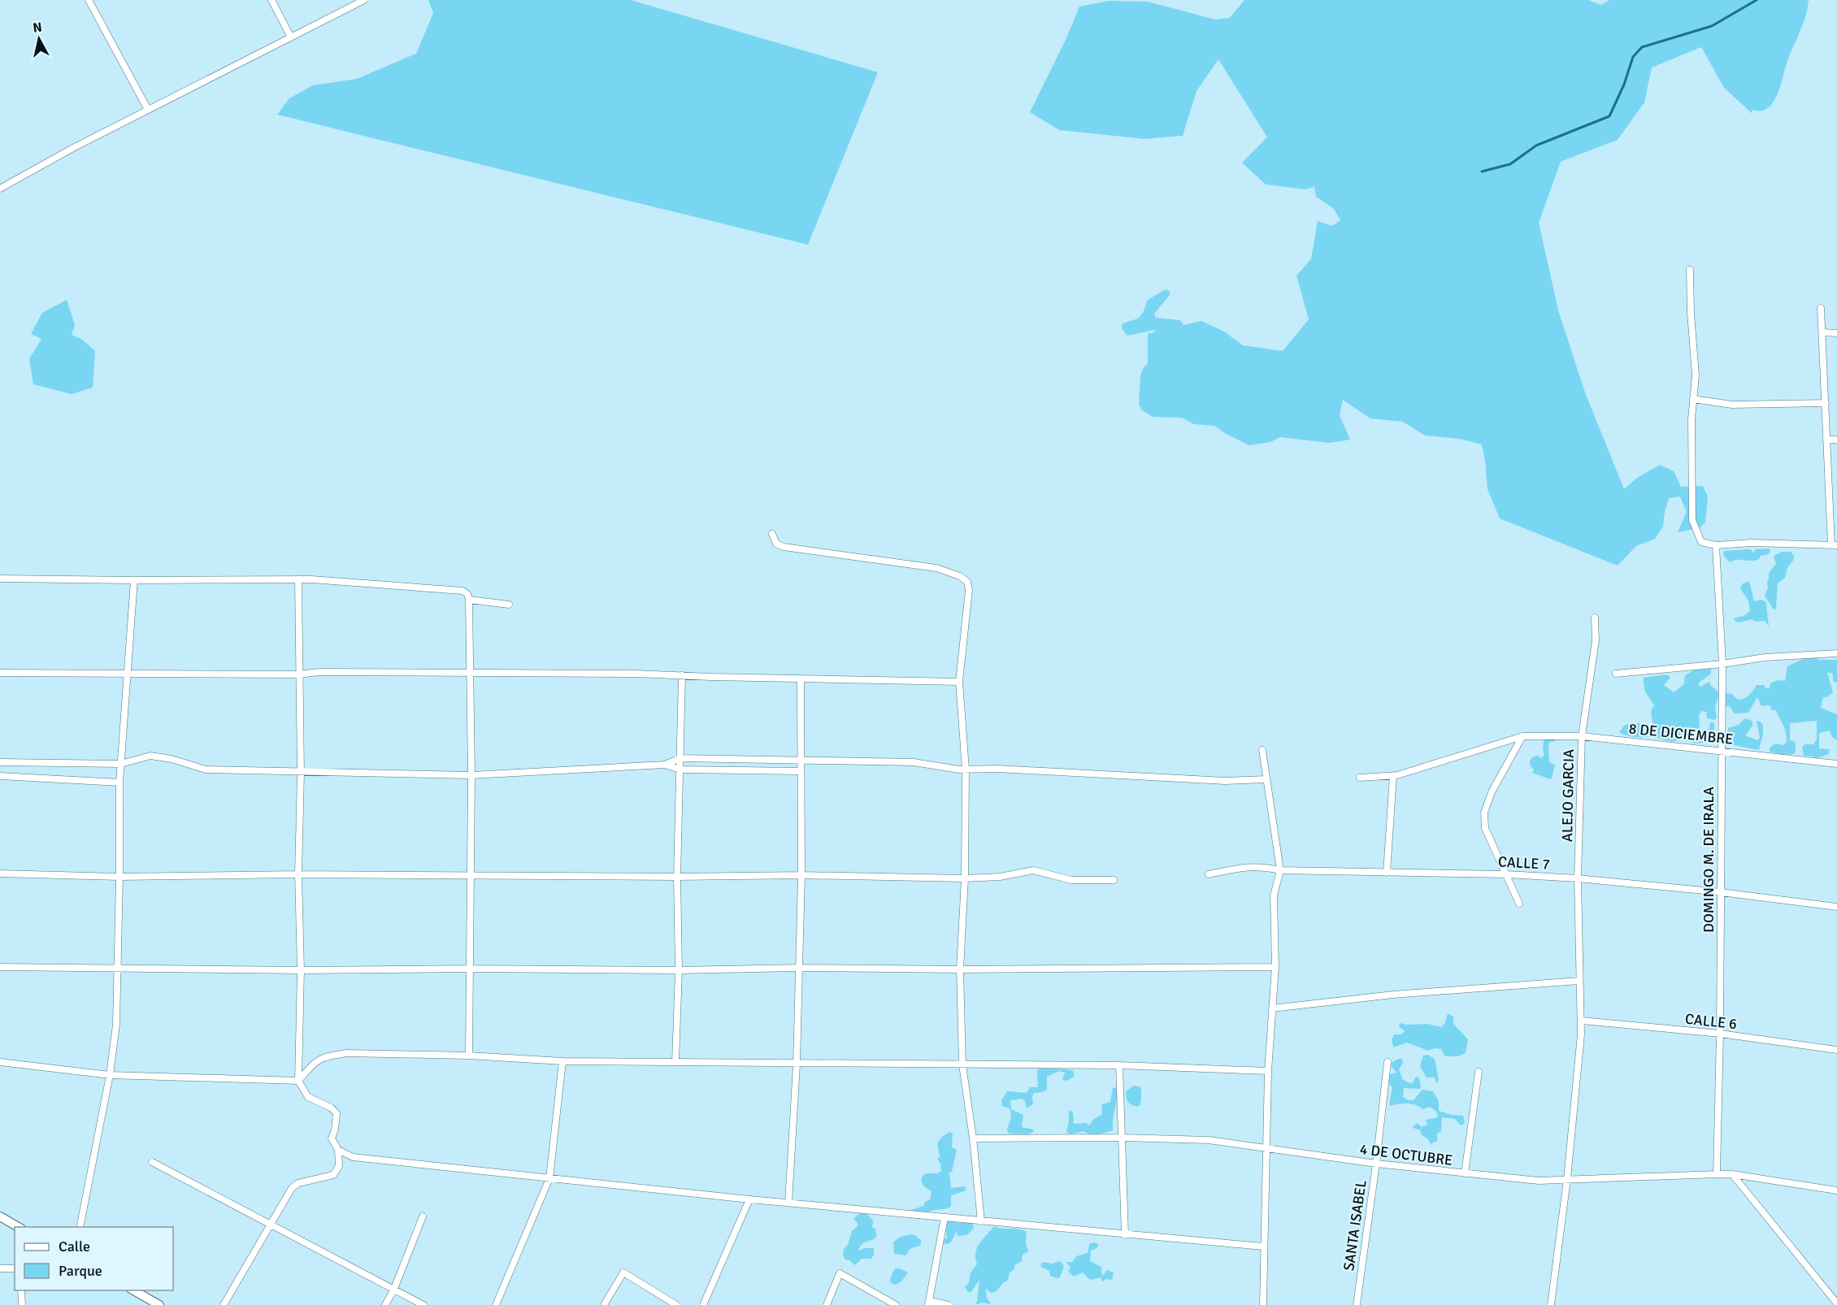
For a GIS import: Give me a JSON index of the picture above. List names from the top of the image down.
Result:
{
  "streets": {
    "street": [
      "8 DE DICIEMBRE",
      "ALEJO GARCIA",
      "DOMINGO M. DE IRALA",
      "CALLE 7",
      "CALLE 6",
      "4 DE OCTUBRE",
      "SANTA ISABEL"
    ]
  },
  "crossings": [
    ["8 DE DICIEMBRE", "ALEJO GARCIA"],
    ["8 DE DICIEMBRE", "DOMINGO M. DE IRALA"],
    ["ALEJO GARCIA", "CALLE 7"],
    ["ALEJO GARCIA", "CALLE 6"],
    ["ALEJO GARCIA", "4 DE OCTUBRE"],
    ["DOMINGO M. DE IRALA", "CALLE 7"],
    ["DOMINGO M. DE IRALA", "CALLE 6"],
    ["DOMINGO M. DE IRALA", "4 DE OCTUBRE"],
    ["4 DE OCTUBRE", "SANTA ISABEL"]
  ],
  "legend": ["Calle", "Parque"],
  "north": "top"
}
